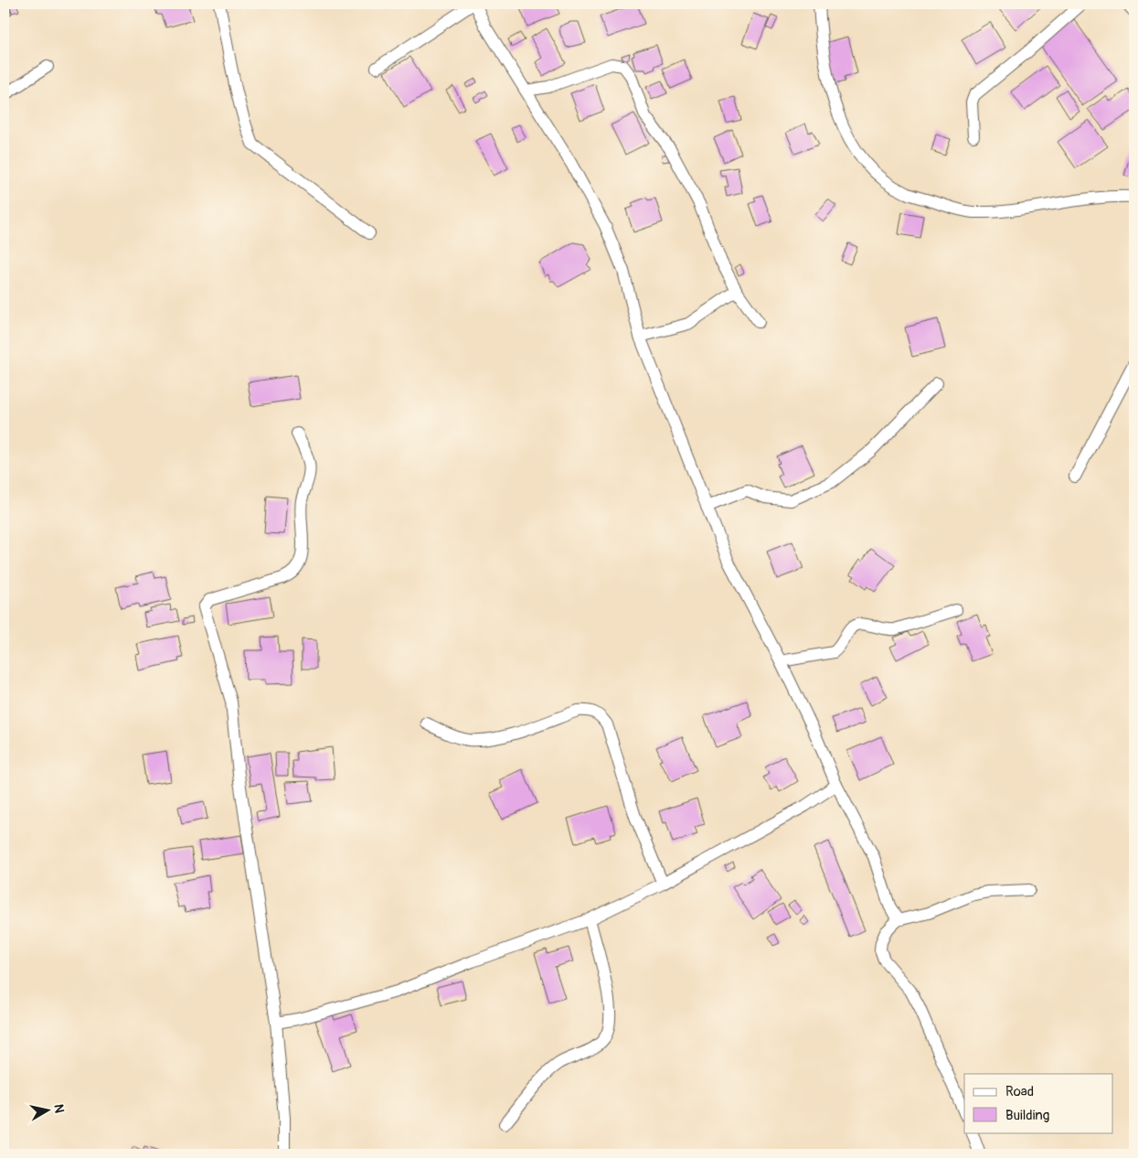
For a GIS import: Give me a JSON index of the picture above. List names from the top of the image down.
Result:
{
  "legend": ["Road", "Building"],
  "north": "right"
}
